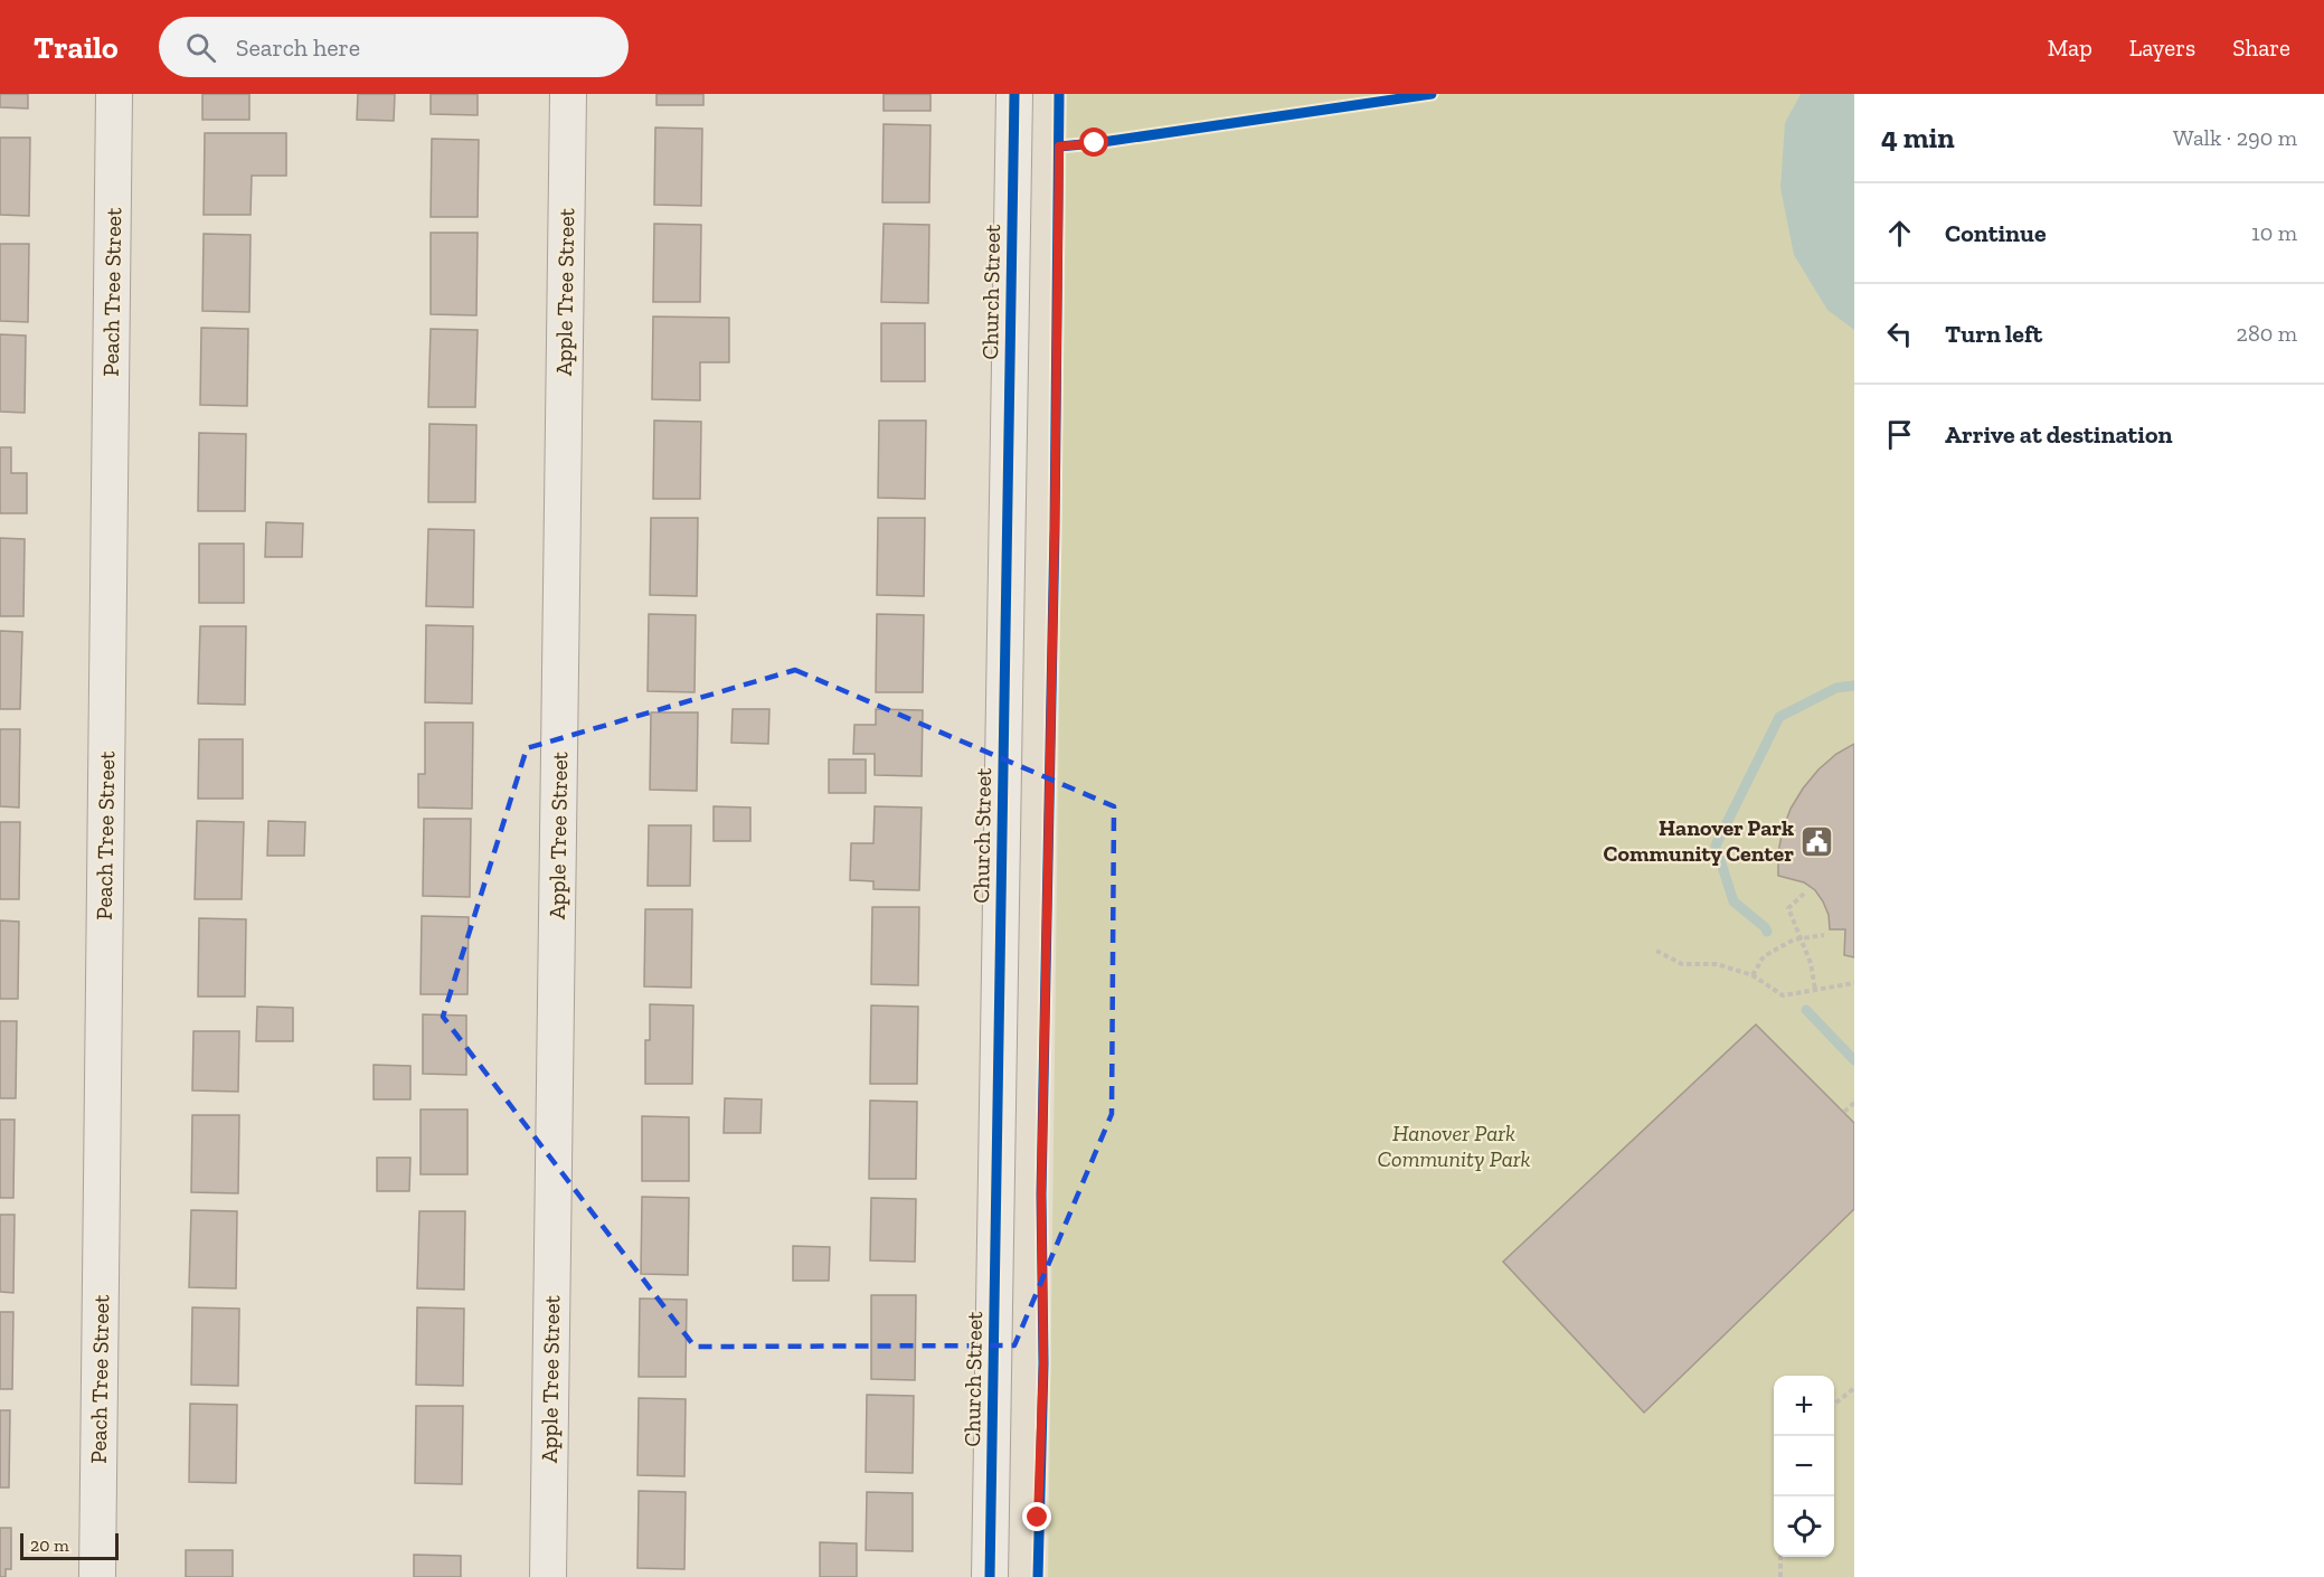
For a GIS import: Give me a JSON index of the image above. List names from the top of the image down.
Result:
{
  "streets": {
    "street": ["Peach Tree Street", "Apple Tree Street", "Church Street"]
  },
  "parks": ["Hanover Park Community Park"],
  "places": {
    "public building": ["Hanover Park Community Center"]
  },
  "scale_bar": "20 m",
  "page": {
    "header": "Trailo",
    "search": "Search here",
    "nav": ["Map", "Layers", "Share"],
    "heading": ["4 min", "Walk · 290 m"],
    "list": [
      ["Continue", "10 m"],
      ["Turn left", "280 m"],
      "Arrive at destination"
    ],
    "map_buttons": ["+", "−"],
    "scale": "20 m"
  }
}
